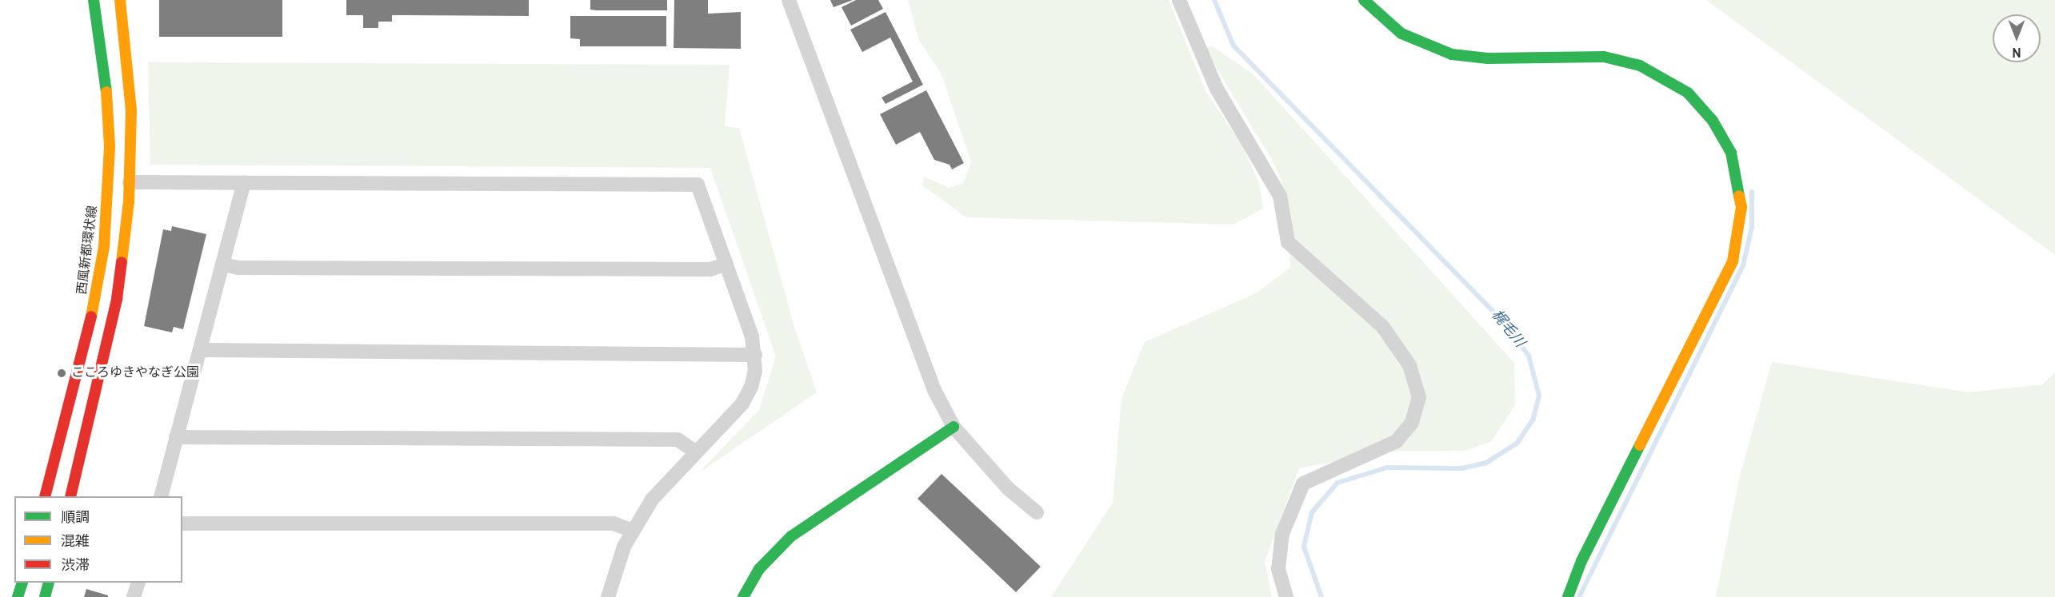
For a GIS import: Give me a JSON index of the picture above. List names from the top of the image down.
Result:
{
  "streets": {
    "street": ["西風新都環状線"]
  },
  "water": ["梶毛川"],
  "places": ["こころゆきやなぎ公園"],
  "legend": ["順調", "混雑", "渋滞"],
  "north": "bottom"
}
